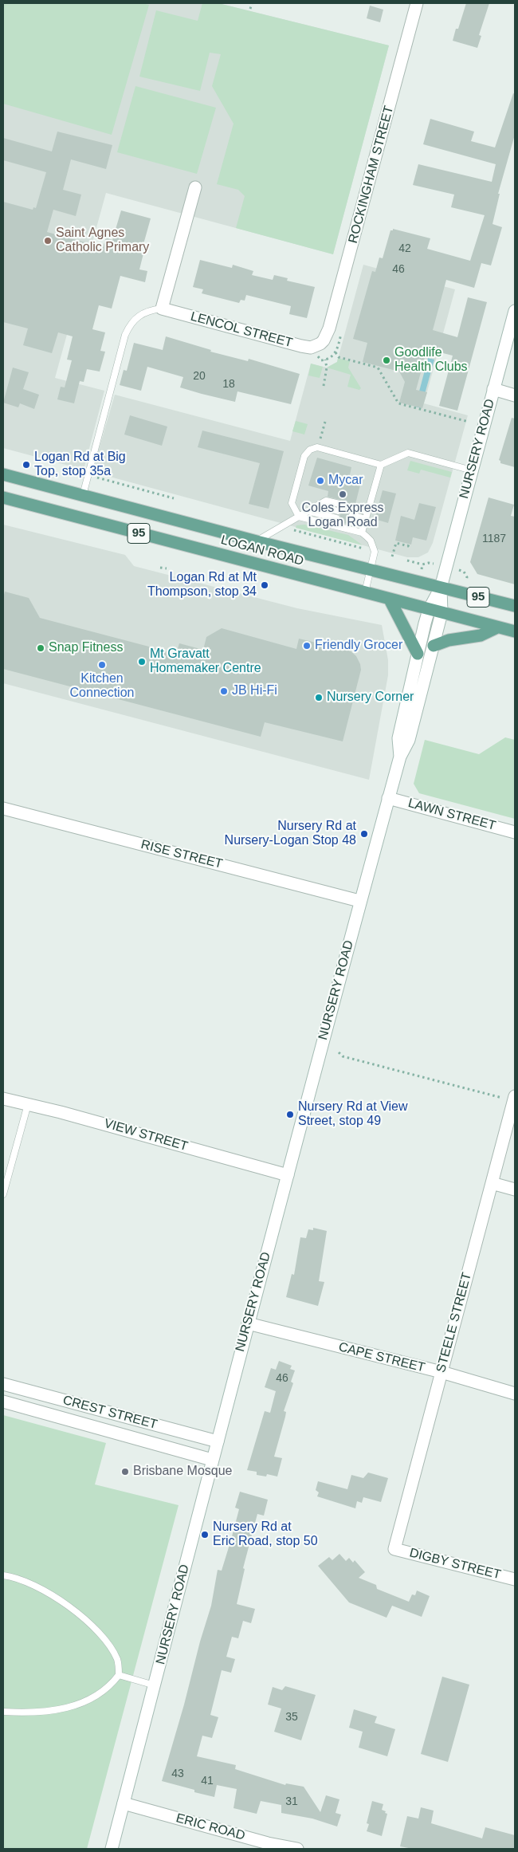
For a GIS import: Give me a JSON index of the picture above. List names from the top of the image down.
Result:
{
  "streets": {
    "main road": ["95", "LOGAN ROAD"],
    "street": [
      "ROCKINGHAM STREET",
      "LENCOL STREET",
      "NURSERY ROAD",
      "LAWN STREET",
      "RISE STREET",
      "VIEW STREET",
      "STEELE STREET",
      "CAPE STREET",
      "CREST STREET",
      "DIGBY STREET",
      "ERIC ROAD"
    ]
  },
  "crossings": [
    ["ROCKINGHAM STREET", "LENCOL STREET"],
    ["NURSERY ROAD", "LOGAN ROAD"],
    ["NURSERY ROAD", "LAWN STREET"],
    ["NURSERY ROAD", "RISE STREET"],
    ["NURSERY ROAD", "VIEW STREET"],
    ["NURSERY ROAD", "CAPE STREET"],
    ["NURSERY ROAD", "CREST STREET"],
    ["NURSERY ROAD", "ERIC ROAD"],
    ["STEELE STREET", "CAPE STREET"],
    ["STEELE STREET", "DIGBY STREET"]
  ],
  "places": [
    "Saint Agnes Catholic Primary",
    "Goodlife Health Clubs",
    "Logan Rd at Big Top, stop 35a",
    "Mycar",
    "Coles Express Logan Road",
    "Logan Rd at Mt Thompson, stop 34",
    "Friendly Grocer",
    "Snap Fitness",
    "Mt Gravatt Homemaker Centre",
    "Kitchen Connection",
    "JB Hi-Fi",
    "Nursery Corner",
    "Nursery Rd at Nursery-Logan Stop 48",
    "Nursery Rd at View Street, stop 49",
    "Brisbane Mosque",
    "Nursery Rd at Eric Road, stop 50"
  ],
  "house_numbers": [
    "42",
    "46",
    "20",
    "18",
    "1187",
    "46",
    "35",
    "43",
    "41",
    "31"
  ]
}
